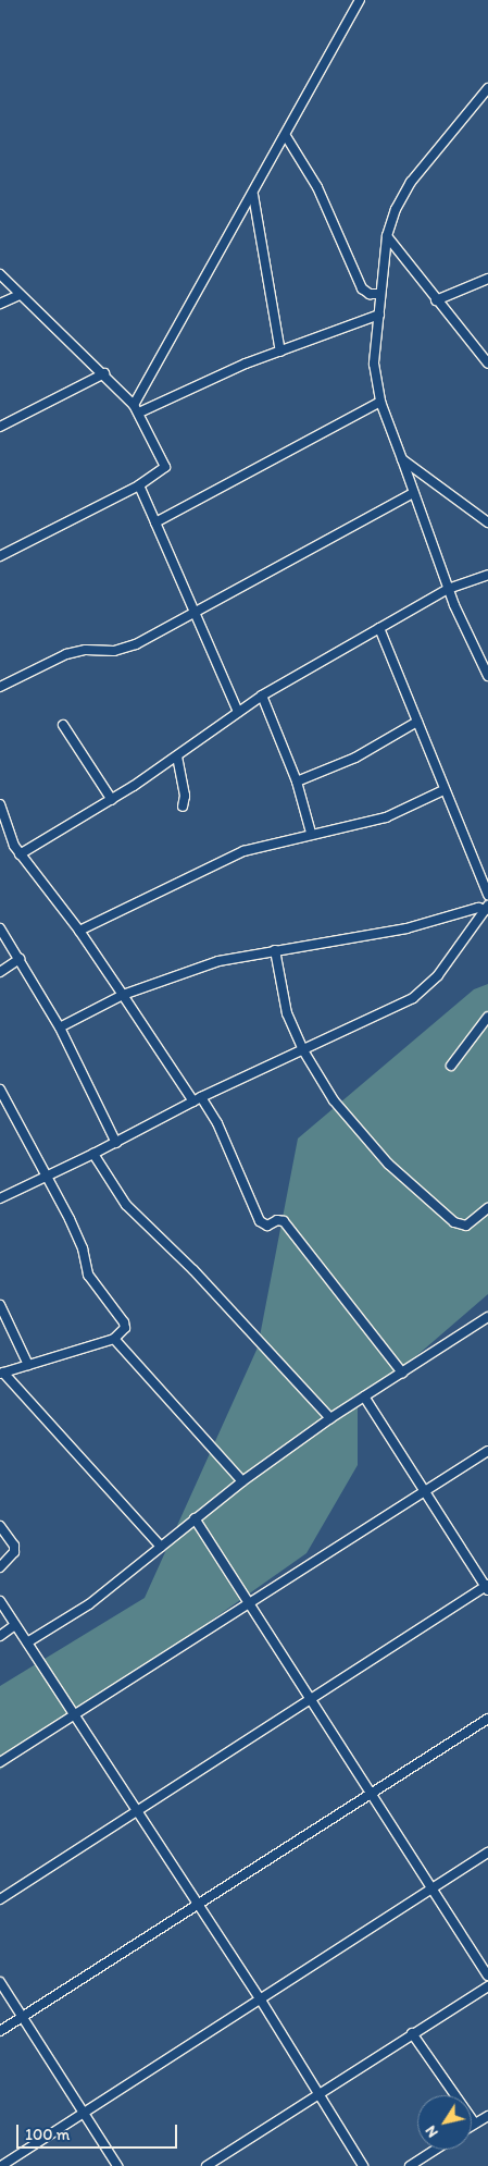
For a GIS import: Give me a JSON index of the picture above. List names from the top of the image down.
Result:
{
  "scale_bar": "100 m",
  "north": "bottom left"
}
